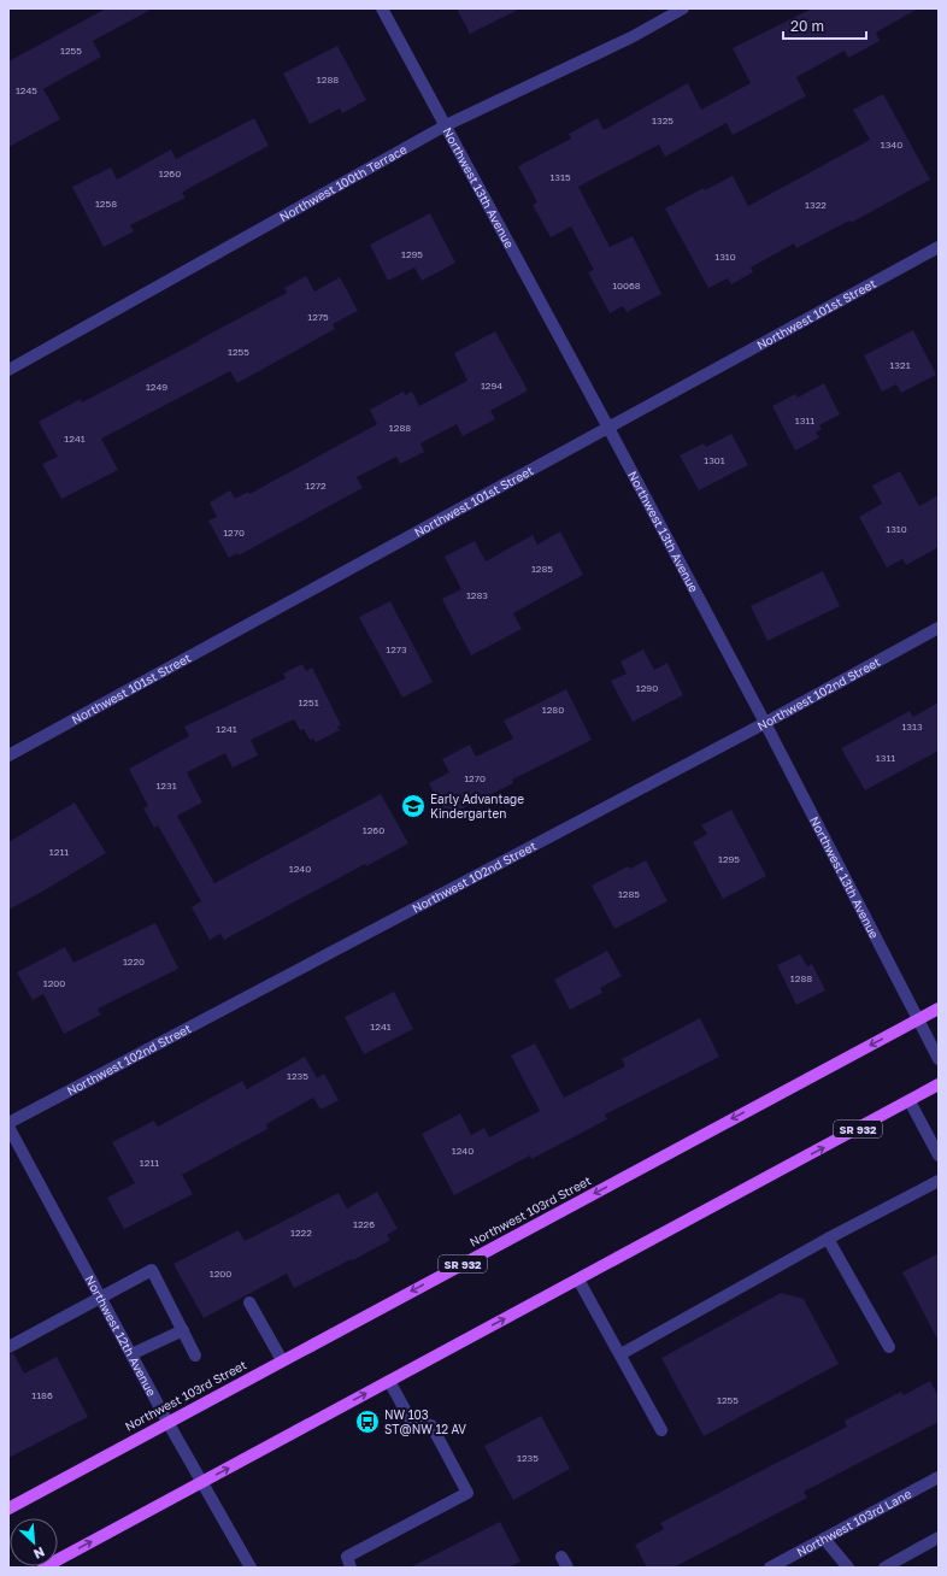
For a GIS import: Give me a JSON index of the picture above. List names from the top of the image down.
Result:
{
  "streets": {
    "main road": ["SR 932", "Northwest 103rd Street"],
    "street": [
      "Northwest 100th Terrace",
      "Northwest 13th Avenue",
      "Northwest 101st Street",
      "Northwest 102nd Street",
      "Northwest 12th Avenue",
      "Northwest 103rd Lane"
    ]
  },
  "crossings": [
    ["Northwest 100th Terrace", "Northwest 13th Avenue"],
    ["Northwest 13th Avenue", "Northwest 101st Street"],
    ["Northwest 13th Avenue", "Northwest 102nd Street"],
    ["Northwest 13th Avenue", "Northwest 103rd Street"],
    ["Northwest 102nd Street", "Northwest 12th Avenue"],
    ["SR 932", "Northwest 12th Avenue"],
    ["Northwest 103rd Street", "Northwest 12th Avenue"]
  ],
  "places": {
    "school or university": ["Early Advantage Kindergarten"],
    "bus stop": ["NW 103 ST@NW 12 AV"]
  },
  "house_numbers": [
    "1255",
    "1288",
    "1245",
    "1325",
    "1340",
    "1260",
    "1315",
    "1258",
    "1322",
    "1295",
    "1310",
    "10068",
    "1275",
    "1255",
    "1321",
    "1294",
    "1249",
    "1311",
    "1288",
    "1241",
    "1301",
    "1272",
    "1310",
    "1270",
    "1285",
    "1283",
    "1273",
    "1290",
    "1251",
    "1280",
    "1313",
    "1241",
    "1311",
    "1270",
    "1231",
    "1260",
    "1211",
    "1295",
    "1240",
    "1285",
    "1220",
    "1288",
    "1200",
    "1241",
    "1235",
    "1240",
    "1211",
    "1226",
    "1222",
    "1200",
    "1186",
    "1255",
    "1235"
  ],
  "scale_bar": "20 m",
  "north": "bottom right"
}
